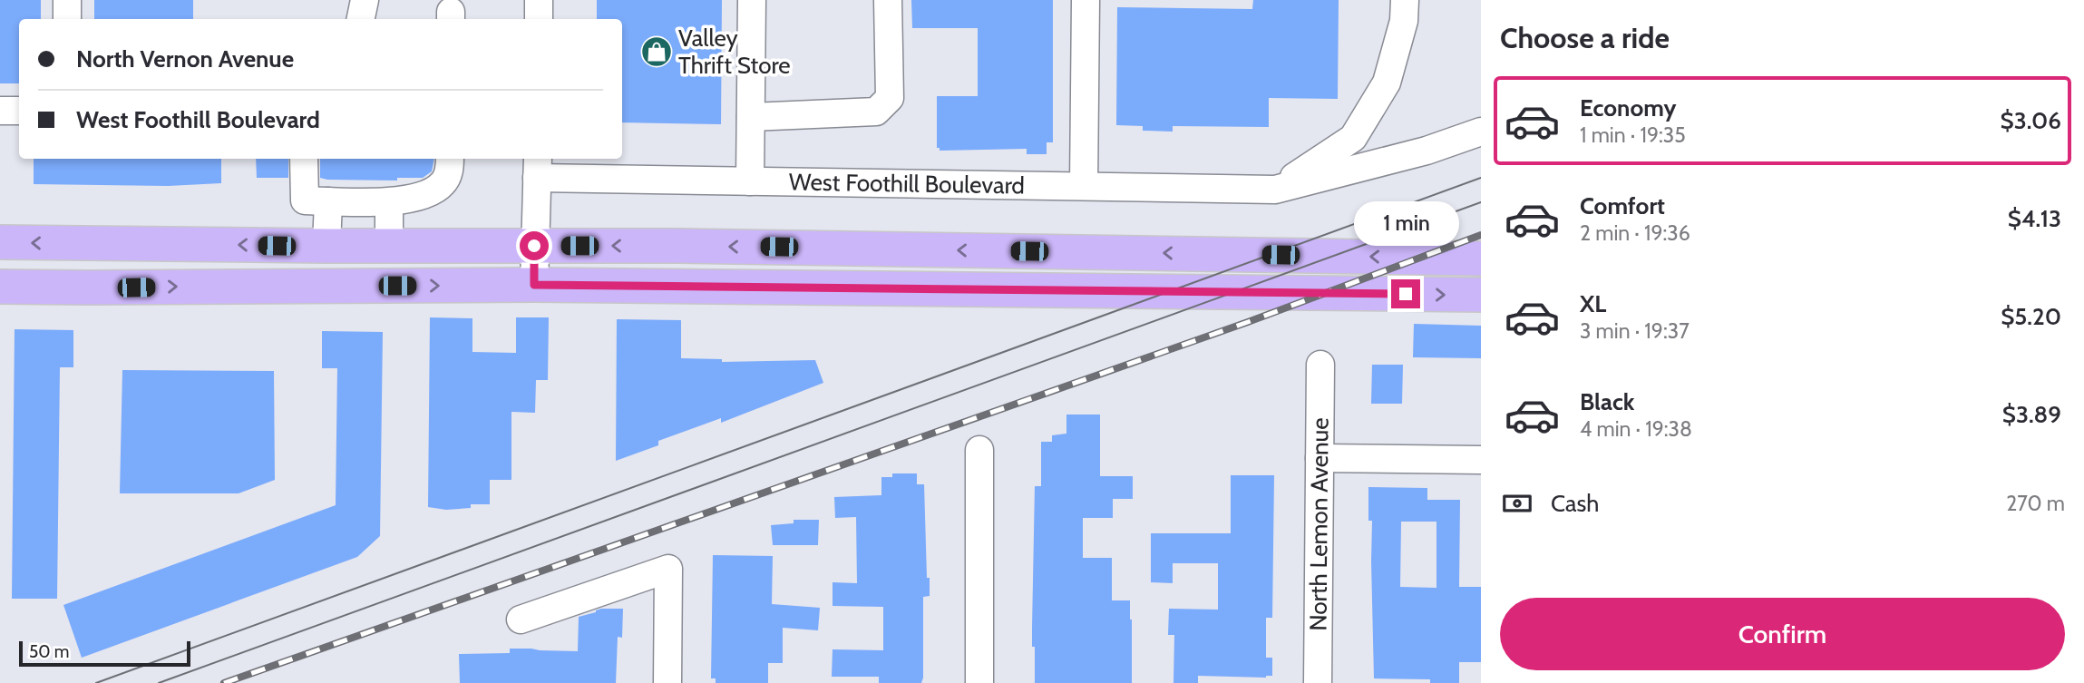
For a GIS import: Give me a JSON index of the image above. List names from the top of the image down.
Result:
{
  "streets": {
    "street": ["West Foothill Boulevard", "North Lemon Avenue"]
  },
  "places": {
    "shop": ["Valley Thrift Store"]
  },
  "scale_bar": "50 m",
  "page": {
    "heading": "Choose a ride",
    "banner": ["North Vernon Avenue", "West Foothill Boulevard"],
    "list": [
      {
        "name": "Economy",
        "note": "1 min · 19:35",
        "value": "$3.06"
      },
      {
        "name": "Comfort",
        "note": "2 min · 19:36",
        "value": "$4.13"
      },
      {
        "name": "XL",
        "note": "3 min · 19:37",
        "value": "$5.20"
      },
      {
        "name": "Black",
        "note": "4 min · 19:38",
        "value": "$3.89"
      }
    ],
    "bubble": "1 min",
    "pay": ["Cash", "270 m"],
    "buttons": "Confirm",
    "scale": "50 m"
  }
}
